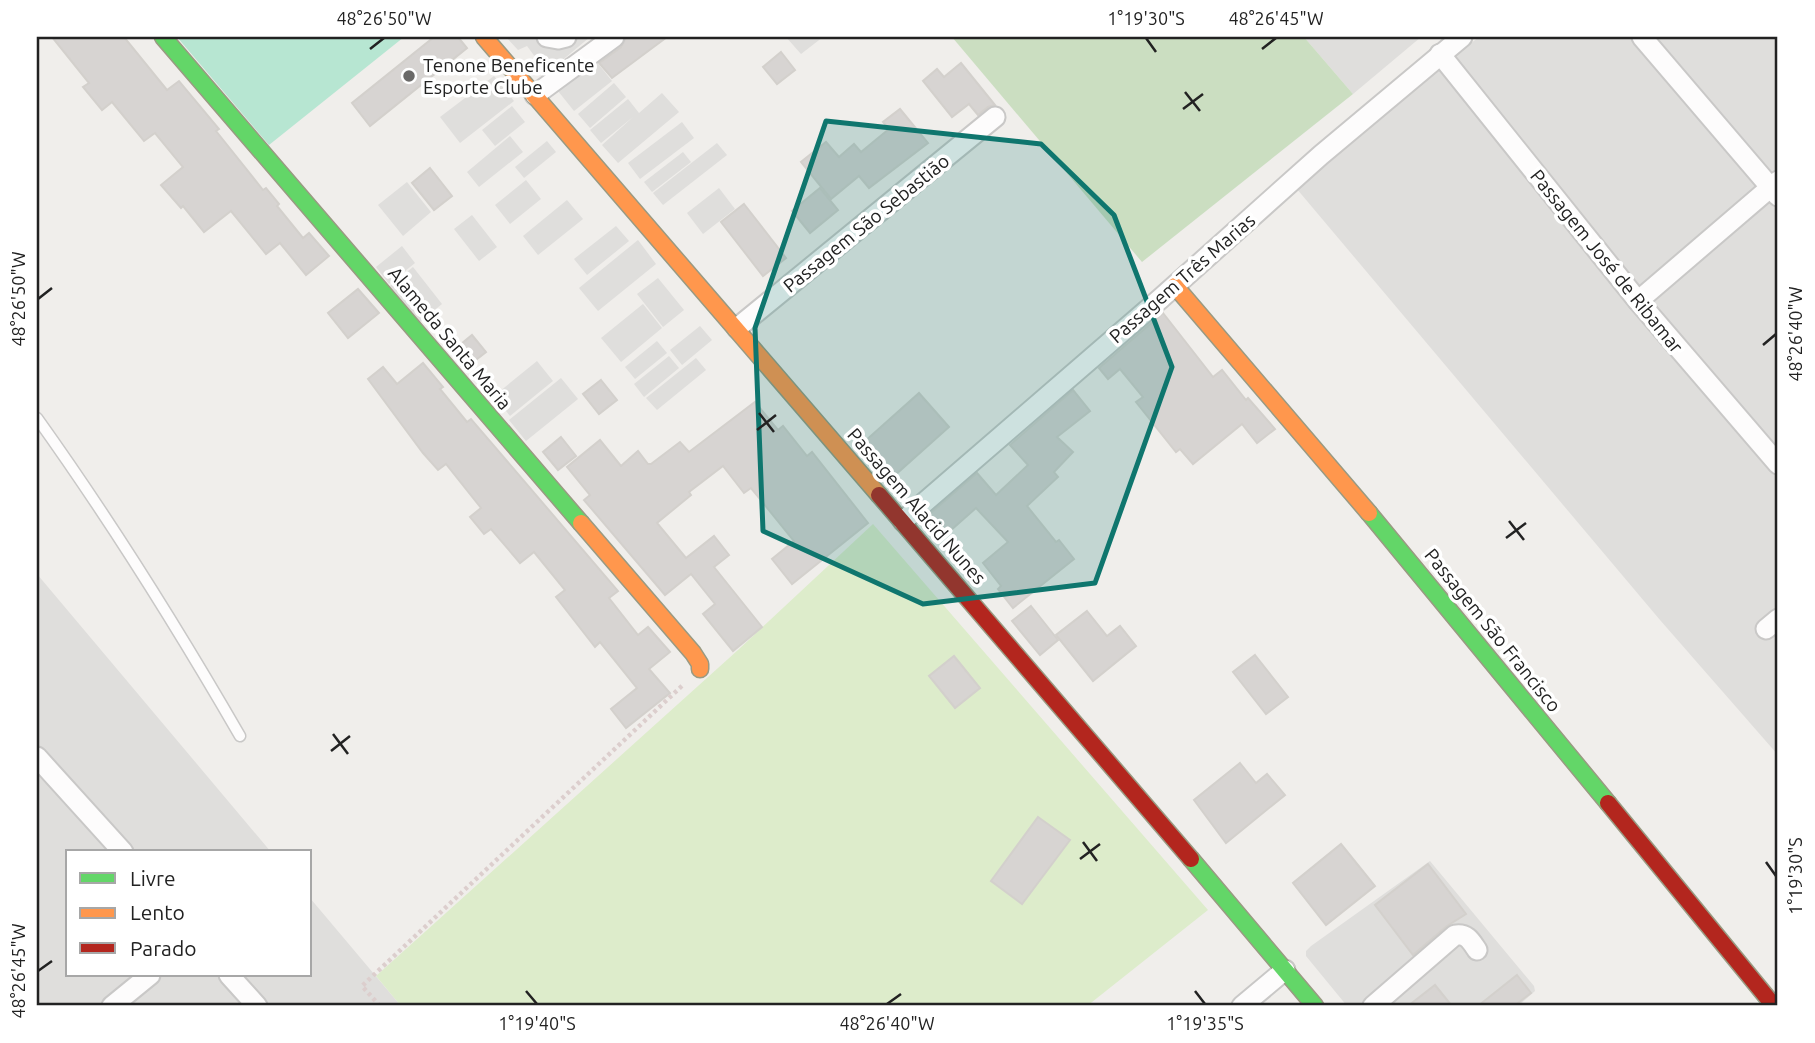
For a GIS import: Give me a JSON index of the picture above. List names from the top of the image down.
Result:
{
  "streets": {
    "street": [
      "Passagem São Sebastião",
      "Passagem José de Ribamar",
      "Passagem Três Marias",
      "Alameda Santa Maria",
      "Passagem Alacid Nunes",
      "Passagem São Francisco"
    ]
  },
  "crossings": [
    ["Passagem São Sebastião", "Passagem Alacid Nunes"],
    ["Passagem José de Ribamar", "Passagem Três Marias"],
    ["Passagem Três Marias", "Passagem Alacid Nunes"],
    ["Passagem Três Marias", "Passagem São Francisco"]
  ],
  "places": ["Tenone Beneficente Esporte Clube"],
  "legend": ["Livre", "Lento", "Parado"],
  "coordinates": [
    "48°26'50\"W",
    "1°19'30\"S",
    "48°26'45\"W",
    "48°26'40\"W",
    "1°19'40\"S",
    "1°19'35\"S"
  ]
}
